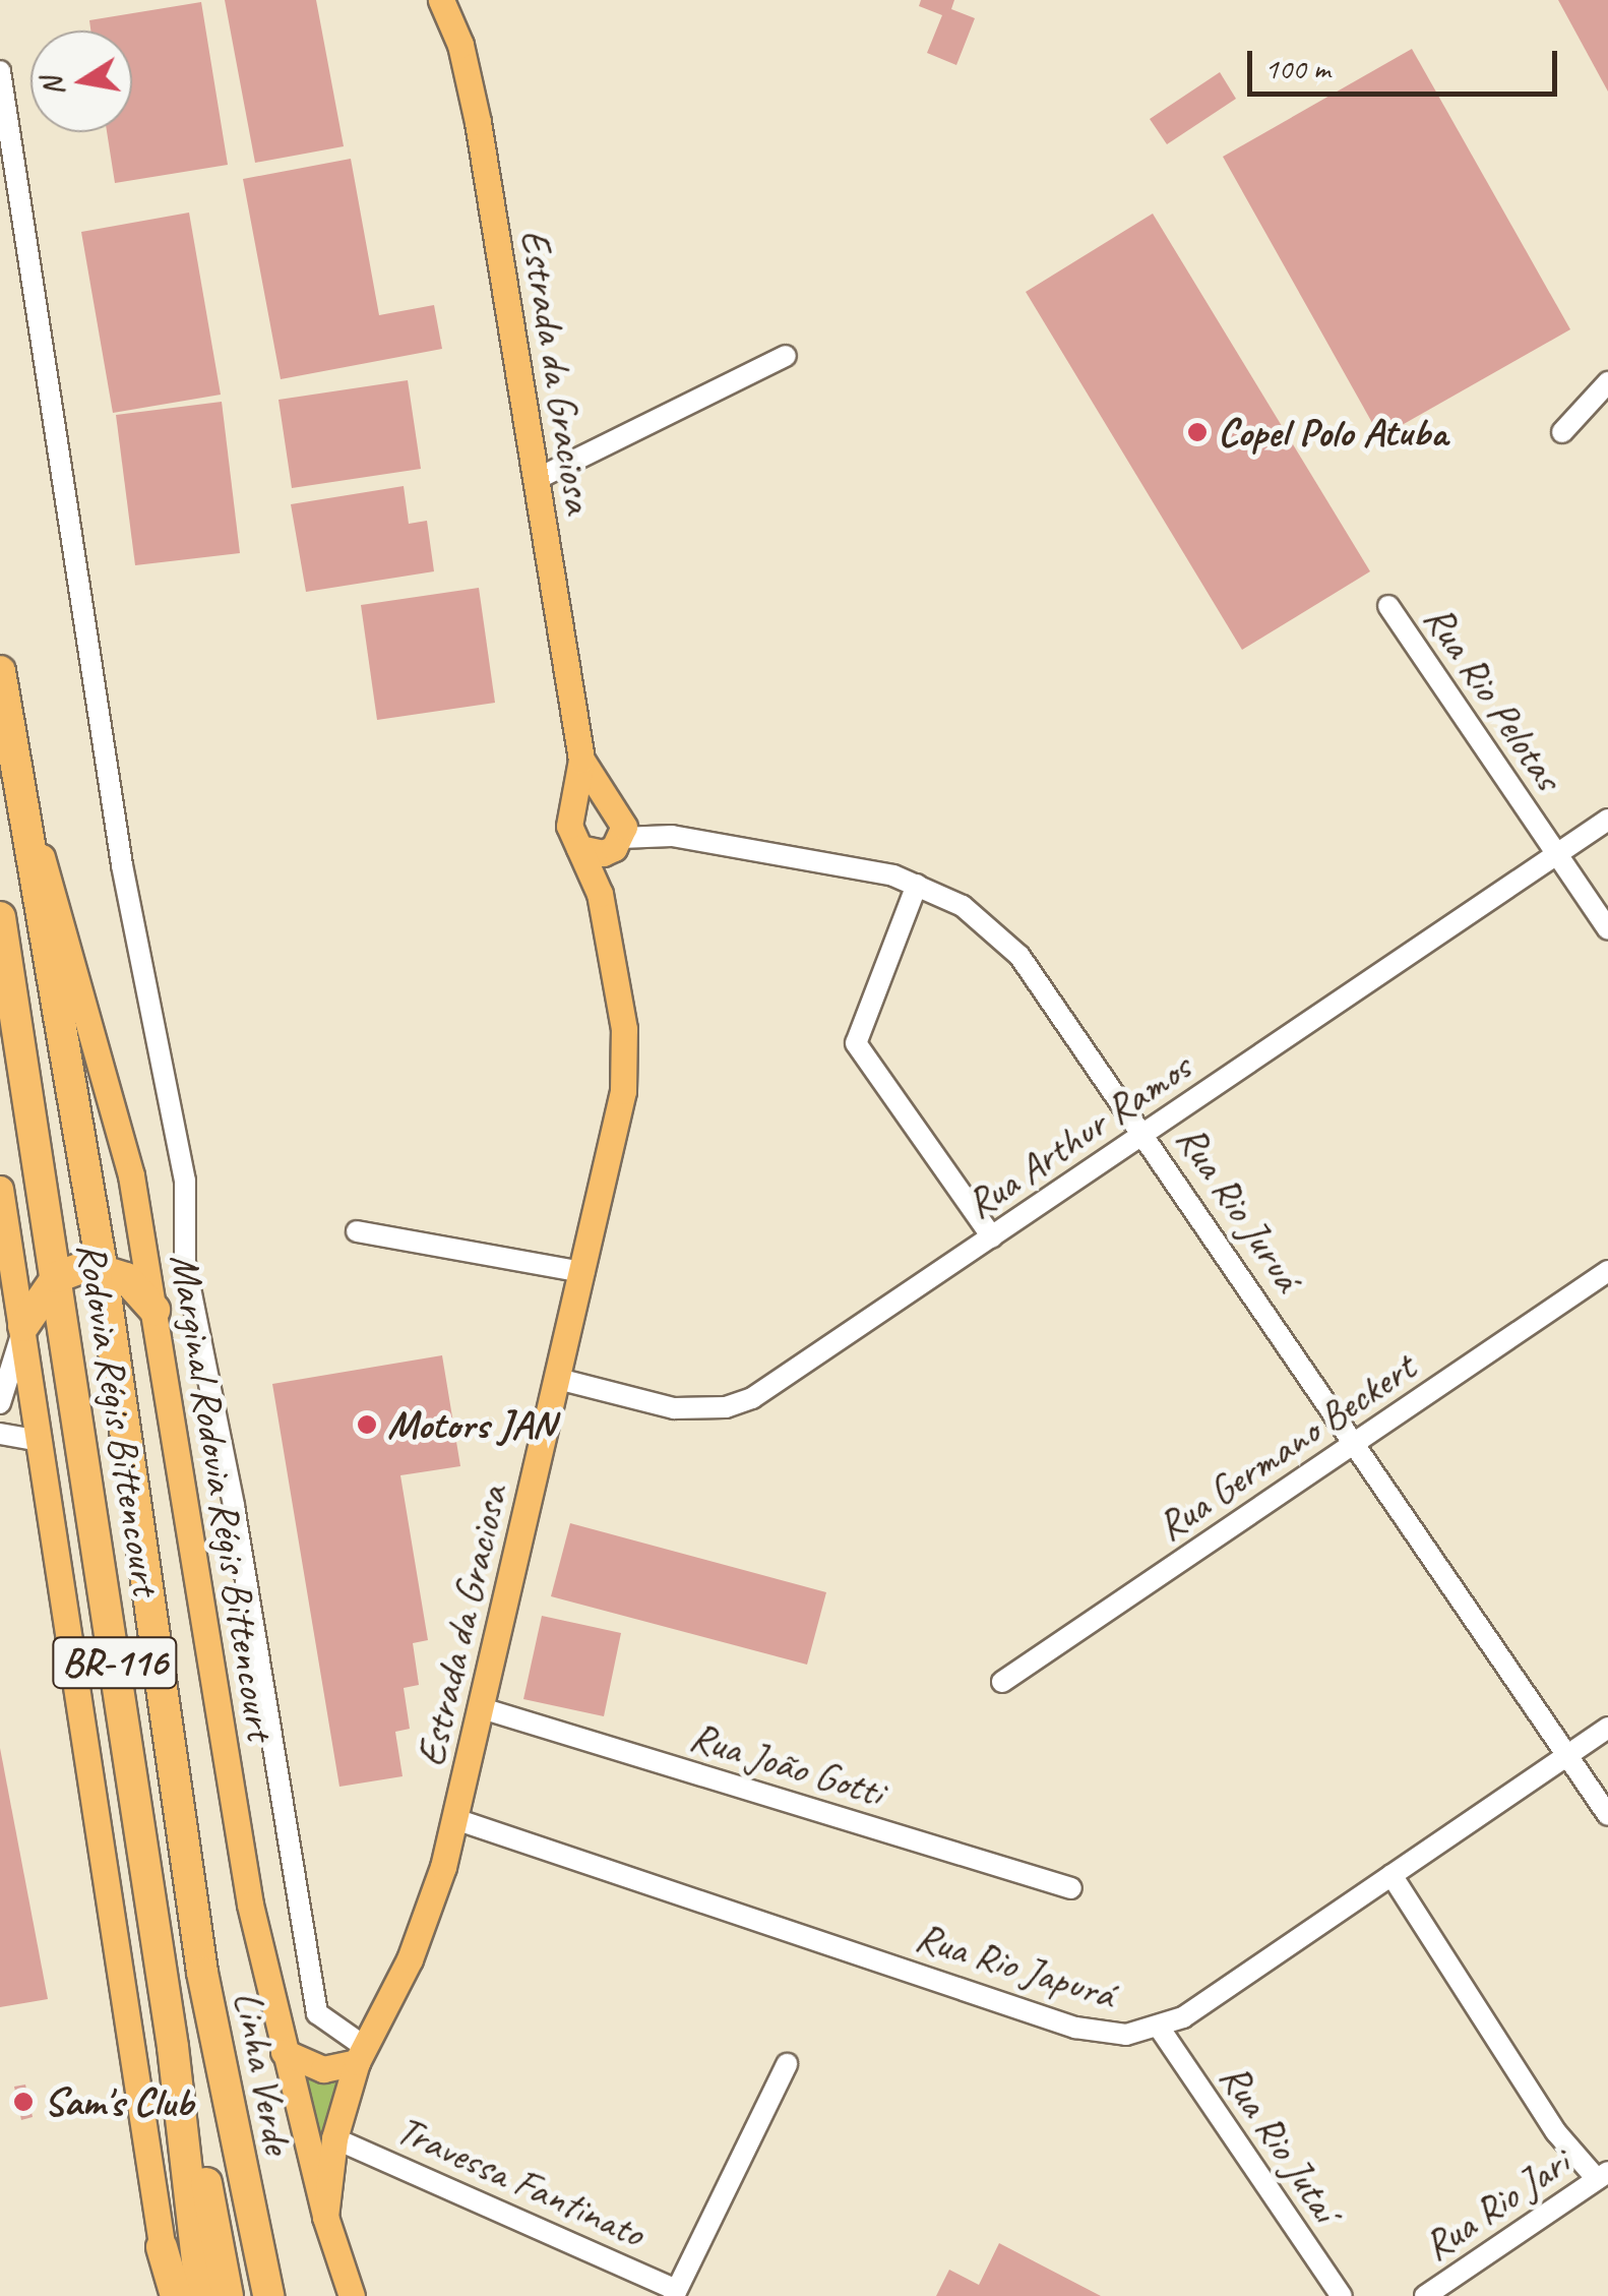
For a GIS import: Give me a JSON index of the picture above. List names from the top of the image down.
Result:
{
  "streets": {
    "highway": ["Rodovia Régis Bittencourt", "BR-116", "Linha Verde"],
    "main road": ["Estrada da Graciosa", "Marginal Rodovia Régis Bittencourt"],
    "street": [
      "Rua Rio Pelotas",
      "Rua Arthur Ramos",
      "Rua Rio Juruá",
      "Rua Germano Beckert",
      "Rua João Gotti",
      "Rua Rio Japurá",
      "Rua Rio Jutaí",
      "Travessa Fantinato",
      "Rua Rio Jari"
    ]
  },
  "crossings": [
    ["Estrada da Graciosa", "Rua Arthur Ramos"],
    ["Estrada da Graciosa", "Rua Rio Juruá"],
    ["Estrada da Graciosa", "Marginal Rodovia Régis Bittencourt"],
    ["Estrada da Graciosa", "Rua João Gotti"],
    ["Estrada da Graciosa", "Rua Rio Japurá"],
    ["Estrada da Graciosa", "Travessa Fantinato"],
    ["Rua Rio Pelotas", "Rua Arthur Ramos"],
    ["Rua Arthur Ramos", "Rua Rio Juruá"],
    ["Rua Rio Juruá", "Rua Germano Beckert"],
    ["Rua Rio Juruá", "Rua Rio Japurá"],
    ["Rodovia Régis Bittencourt", "Marginal Rodovia Régis Bittencourt"],
    ["Rodovia Régis Bittencourt", "BR-116"],
    ["Rodovia Régis Bittencourt", "Linha Verde"],
    ["Rua Rio Japurá", "Rua Rio Jutaí"]
  ],
  "places": ["Copel Polo Atuba", "Motors JAN", "Sam's Club"],
  "scale_bar": "100 m",
  "north": "left"
}
